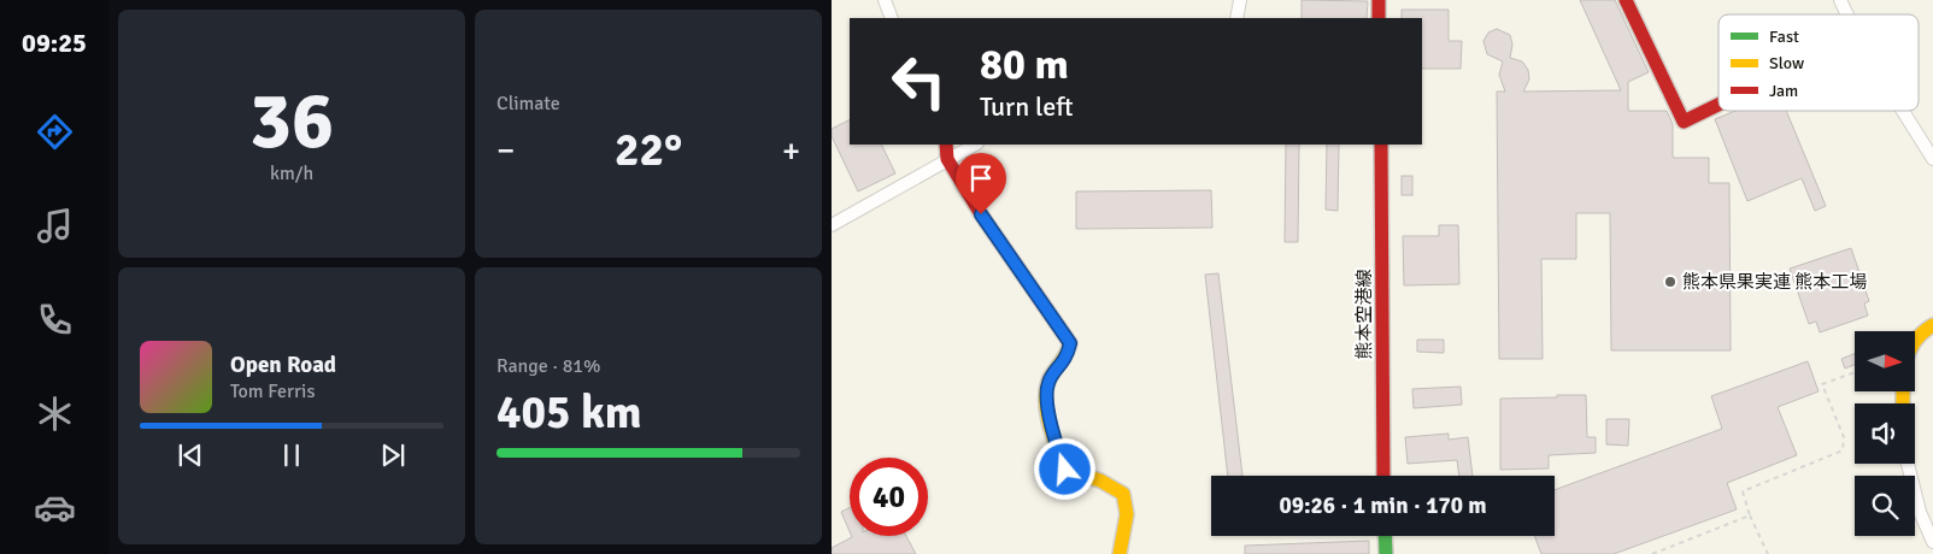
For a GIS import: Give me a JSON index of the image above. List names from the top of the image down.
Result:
{
  "streets": {
    "street": ["熊本空港線"]
  },
  "places": ["熊本県果実連 熊本工場"],
  "legend": ["Fast", "Slow", "Jam"],
  "north": "right",
  "page": {
    "tabs": "09:25",
    "tile": [
      ["36", "km/h"],
      "Climate",
      ["Range · 81%", "405 km"]
    ],
    "turn": ["80 m", "Turn left"],
    "heat": ["−", "22°", "+"],
    "song": ["Open Road", "Tom Ferris"],
    "limit": "40",
    "trip": "09:26 · 1 min · 170 m"
  }
}
